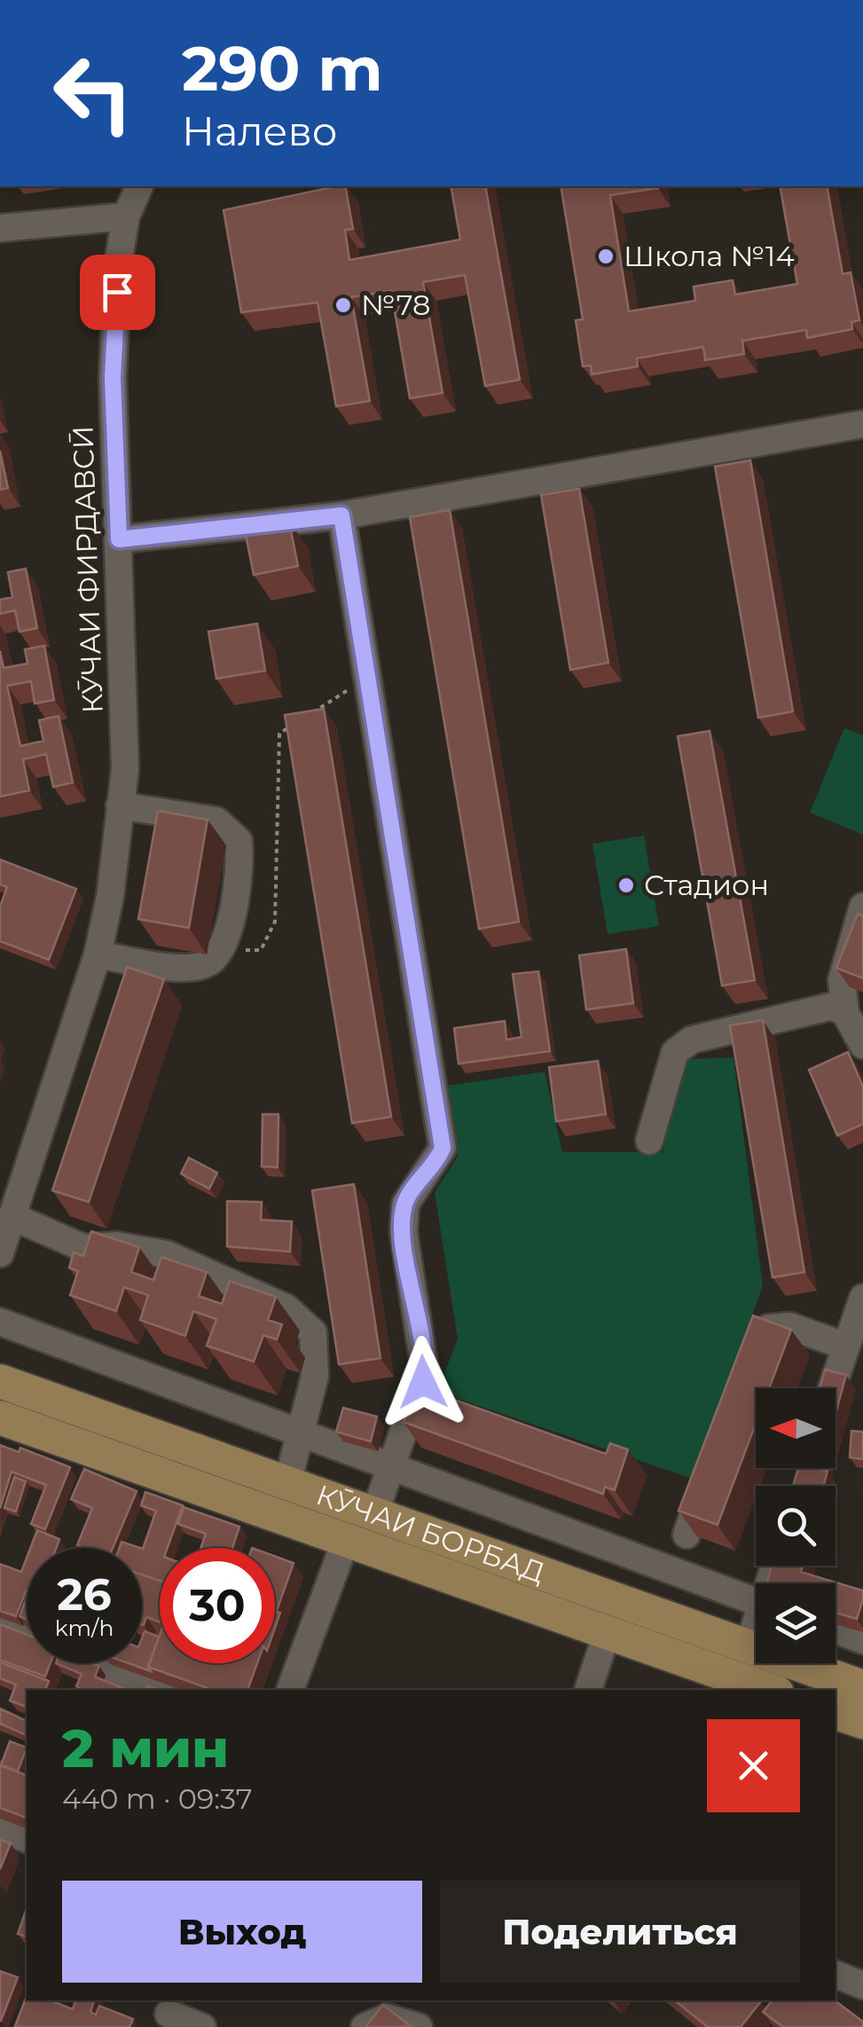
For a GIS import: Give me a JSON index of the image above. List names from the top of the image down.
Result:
{
  "streets": {
    "main road": ["КӮЧАИ БОРБАД"],
    "street": ["КӮЧАИ ФИРДАВСӢ"]
  },
  "places": ["Школа №14", "№78", "Стадион"],
  "north": "left",
  "page": {
    "turn": ["290 m", "Налево"],
    "speed": "26 km/h",
    "limit": "30",
    "heading": ["2 мин", "440 m · 09:37"],
    "buttons": ["Выход", "Поделиться"]
  }
}
